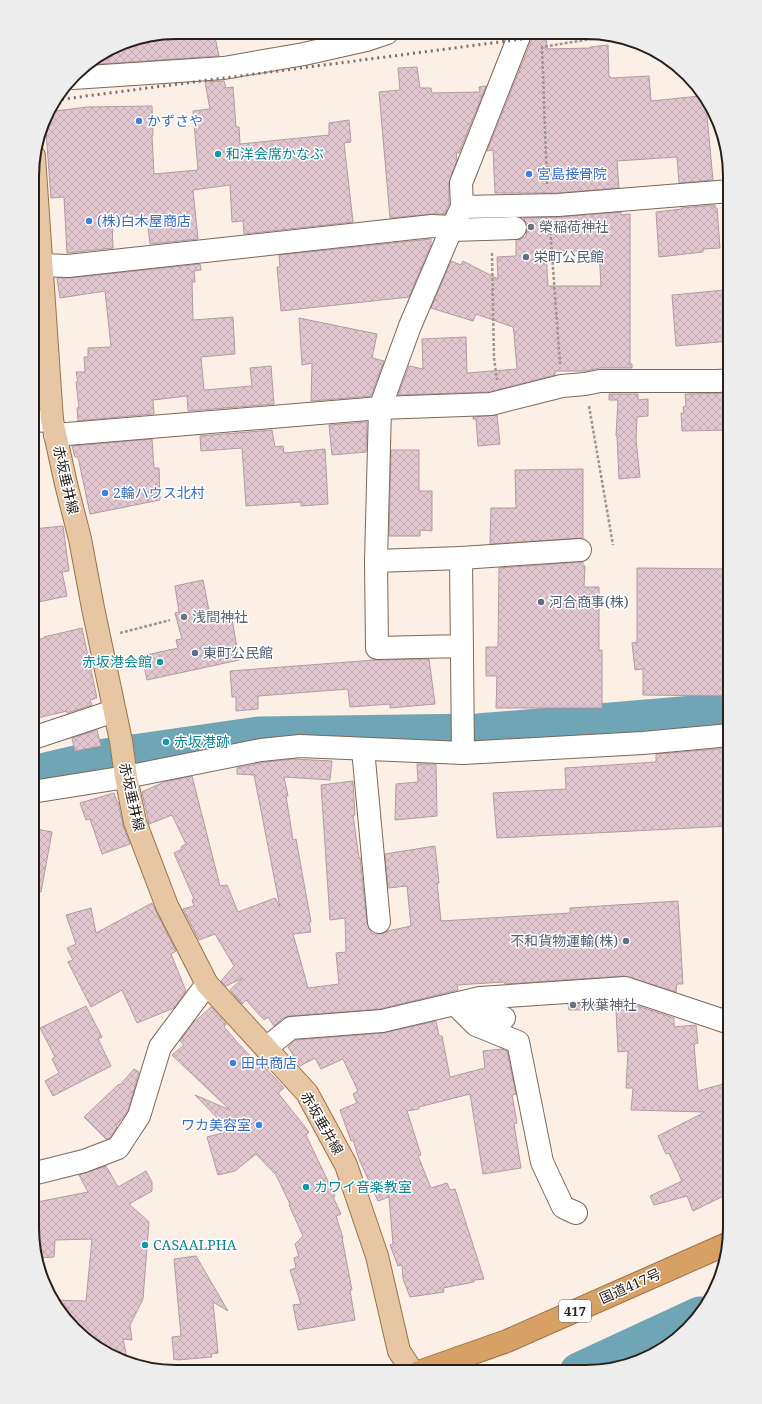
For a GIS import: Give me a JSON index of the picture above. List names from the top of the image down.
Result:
{
  "streets": {
    "highway": ["国道417号", "417"],
    "main road": ["赤坂垂井線"]
  },
  "places": [
    "かずさや",
    "和洋会席かなぶ",
    "宮島接骨院",
    "(株)白木屋商店",
    "榮稲荷神社",
    "栄町公民館",
    "2輪ハウス北村",
    "河合商事(株)",
    "浅間神社",
    "東町公民館",
    "赤坂港会館",
    "赤坂港跡",
    "不和貨物運輸(株)",
    "秋葉神社",
    "田中商店",
    "ワカ美容室",
    "カワイ音楽教室",
    "CASAALPHA"
  ]
}
